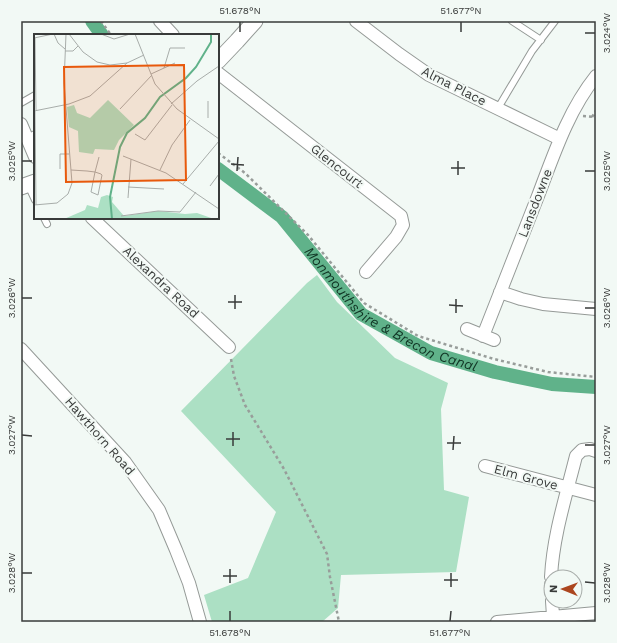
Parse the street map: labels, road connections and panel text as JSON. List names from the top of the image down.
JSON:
{
  "streets": {
    "street": [
      "Alma Place",
      "Glencourt",
      "Lansdowne",
      "Alexandra Road",
      "Hawthorn Road",
      "Elm Grove"
    ]
  },
  "crossings": [
    ["Alma Place", "Lansdowne"]
  ],
  "water": ["Monmouthshire & Brecon Canal"],
  "north": "left",
  "coordinates": [
    "51.678°N",
    "51.677°N",
    "3.024°W",
    "3.025°W",
    "3.026°W",
    "3.027°W",
    "3.028°W"
  ]
}
